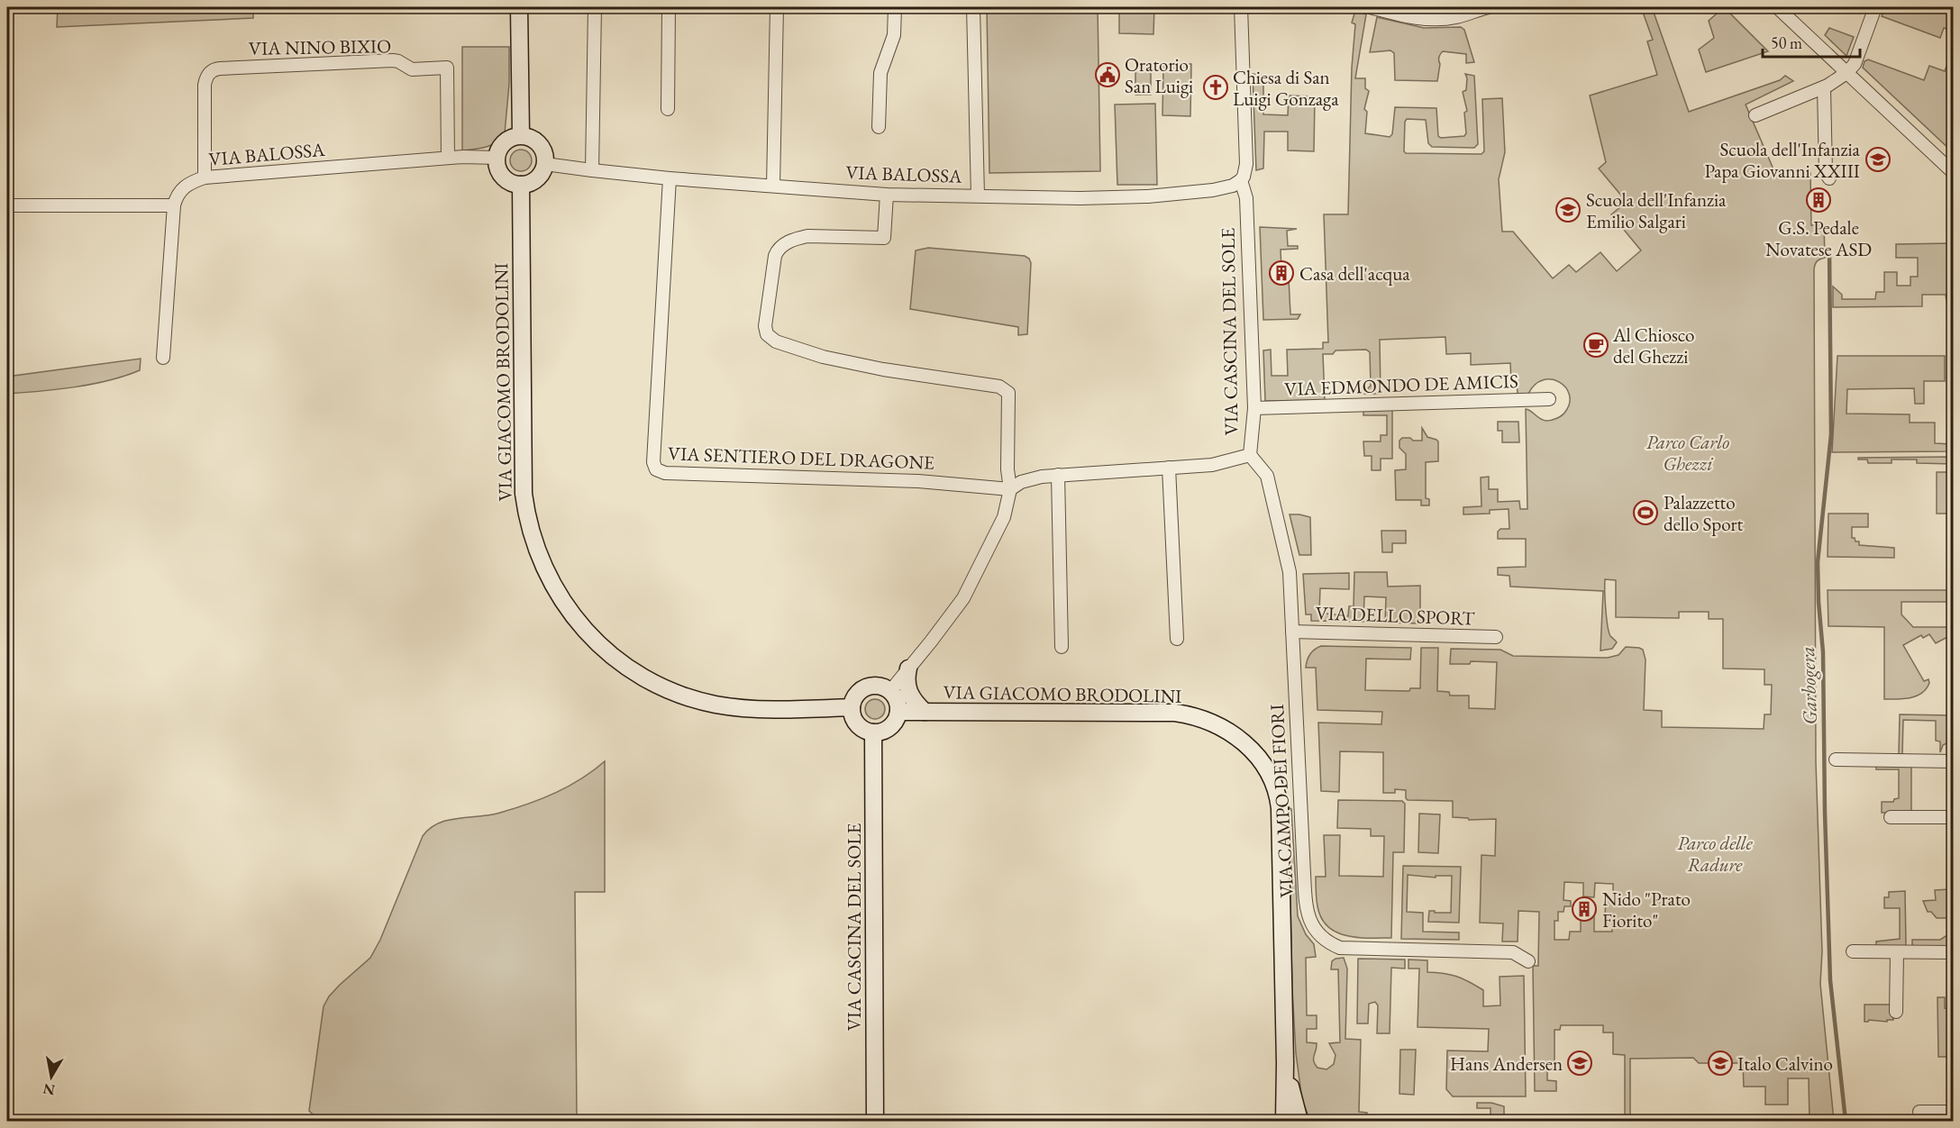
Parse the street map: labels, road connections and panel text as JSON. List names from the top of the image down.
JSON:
{
  "streets": {
    "street": [
      "VIA NINO BIXIO",
      "VIA BALOSSA",
      "VIA CASCINA DEL SOLE",
      "VIA GIACOMO BRODOLINI",
      "VIA EDMONDO DE AMICIS",
      "VIA SENTIERO DEL DRAGONE",
      "VIA DELLO SPORT",
      "VIA CAMPO DEI FIORI"
    ]
  },
  "crossings": [
    ["VIA NINO BIXIO", "VIA BALOSSA"],
    ["VIA BALOSSA", "VIA CASCINA DEL SOLE"],
    ["VIA BALOSSA", "VIA GIACOMO BRODOLINI"],
    ["VIA BALOSSA", "VIA SENTIERO DEL DRAGONE"],
    ["VIA CASCINA DEL SOLE", "VIA GIACOMO BRODOLINI"],
    ["VIA CASCINA DEL SOLE", "VIA EDMONDO DE AMICIS"],
    ["VIA CASCINA DEL SOLE", "VIA SENTIERO DEL DRAGONE"],
    ["VIA CASCINA DEL SOLE", "VIA CAMPO DEI FIORI"],
    ["VIA DELLO SPORT", "VIA CAMPO DEI FIORI"]
  ],
  "water": ["Garbogera"],
  "parks": ["Parco Carlo Ghezzi", "Parco delle Radure"],
  "places": {
    "public building": ["Oratorio San Luigi"],
    "church": ["Chiesa di San Luigi Gonzaga"],
    "school or university": [
      "Scuola dell'Infanzia Papa Giovanni XXIII",
      "Scuola dell'Infanzia Emilio Salgari",
      "Hans Andersen",
      "Italo Calvino"
    ],
    "building": ["G.S. Pedale Novatese ASD", "Casa dell'acqua", "Nido \"Prato Fiorito\""],
    "cafe": ["Al Chiosco del Ghezzi"],
    "sports": ["Palazzetto dello Sport"]
  },
  "scale_bar": "50 m",
  "north": "bottom"
}
